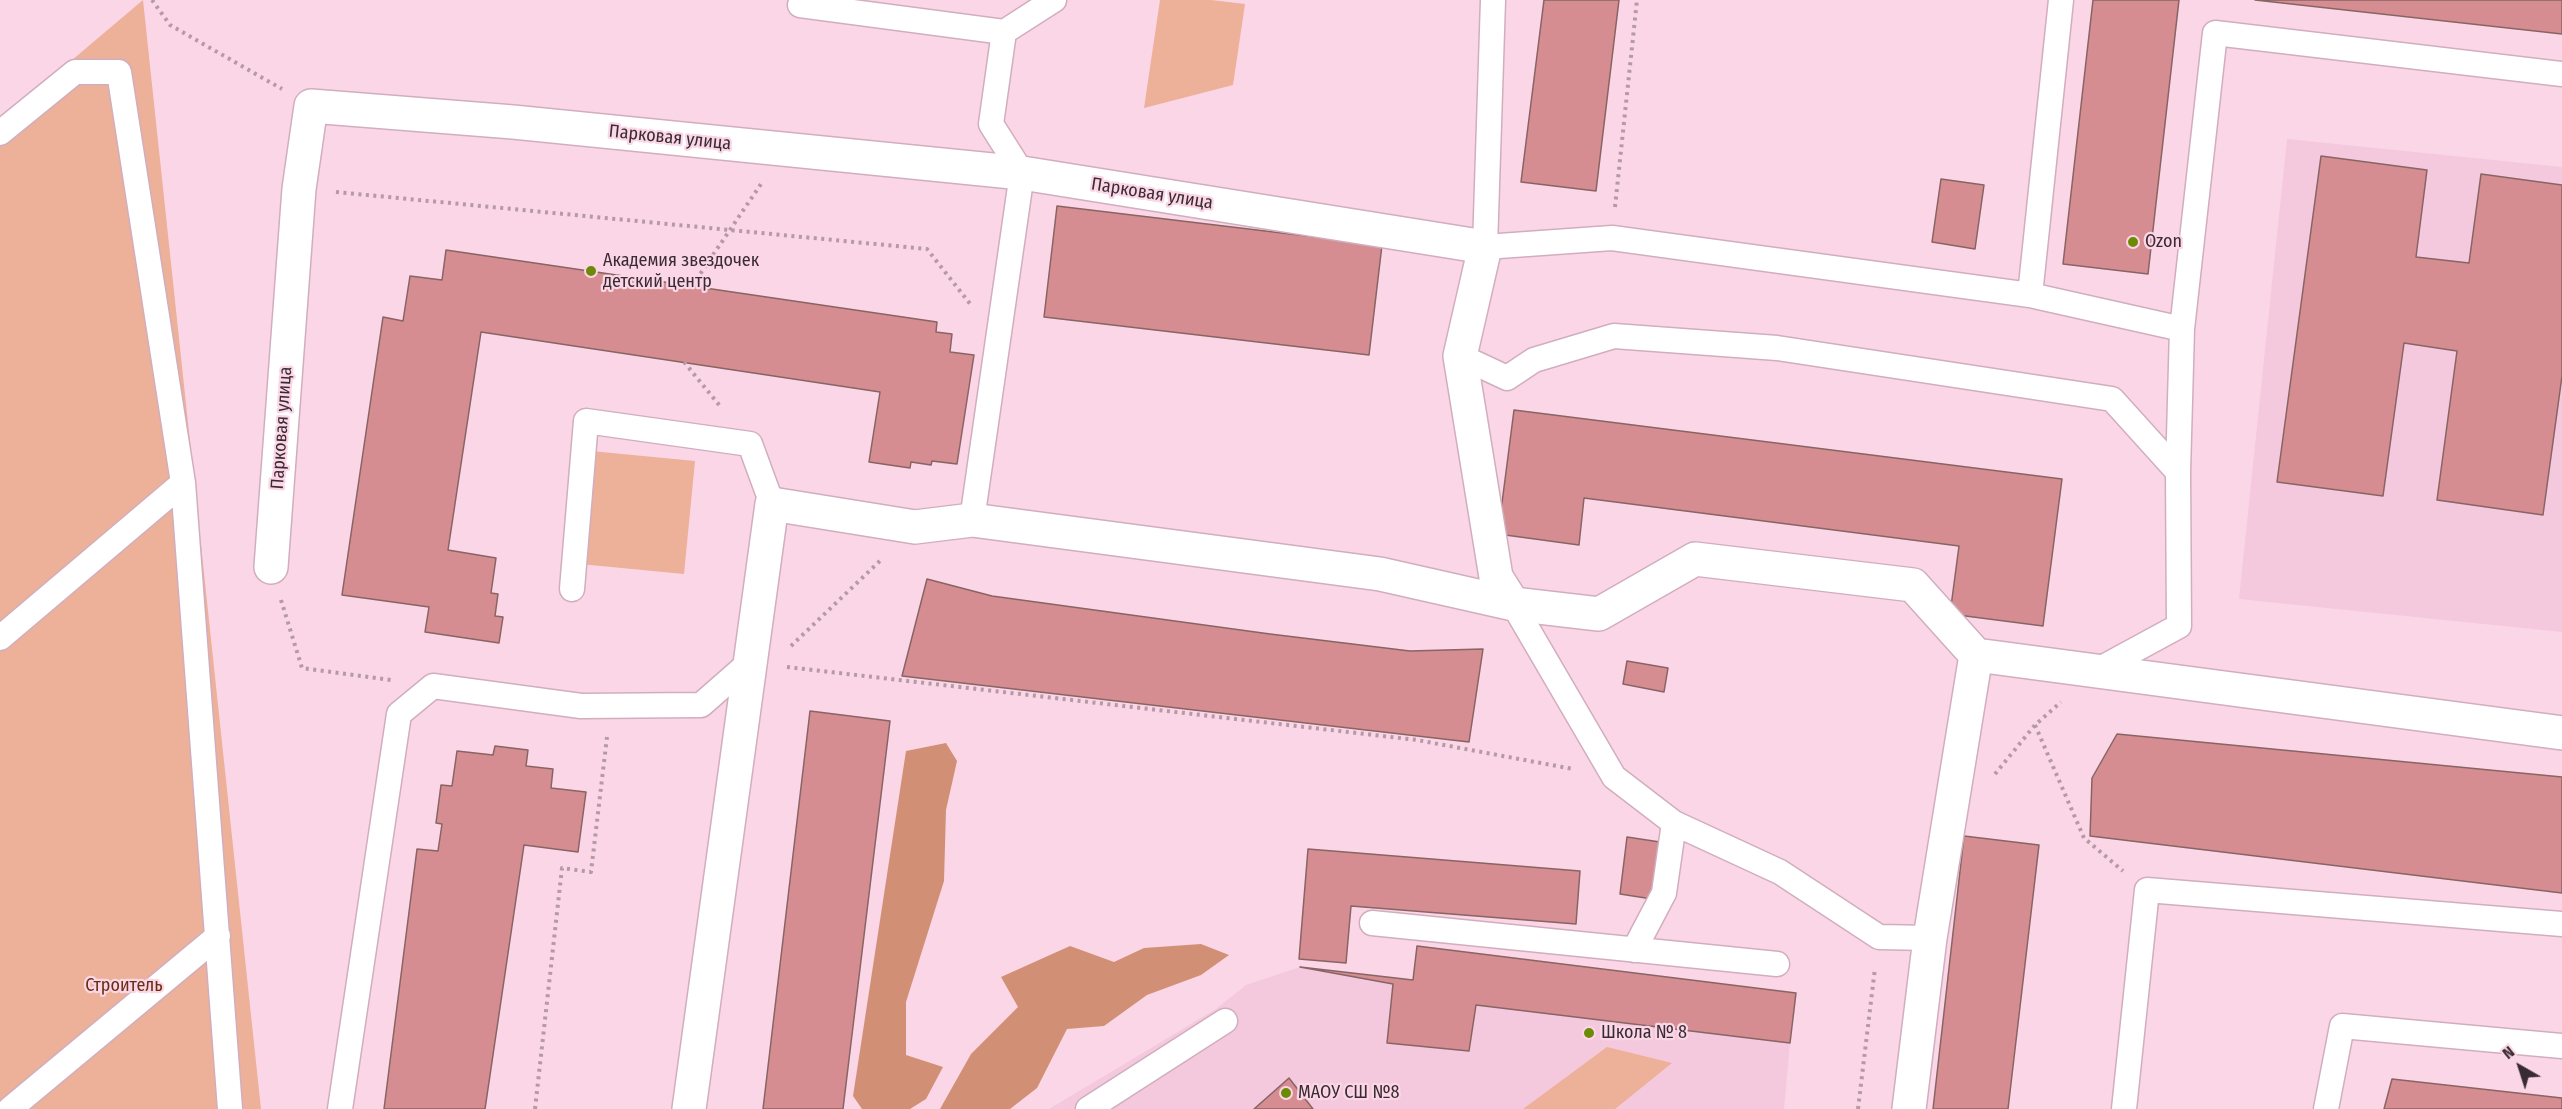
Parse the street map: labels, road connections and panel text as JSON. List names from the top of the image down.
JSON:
{
  "streets": {
    "street": ["Парковая улица"]
  },
  "parks": ["Строитель"],
  "places": [
    "Ozon",
    "Академия звездочек детский центр",
    "Школа № 8",
    "МАОУ СШ №8"
  ],
  "north": "top left"
}
